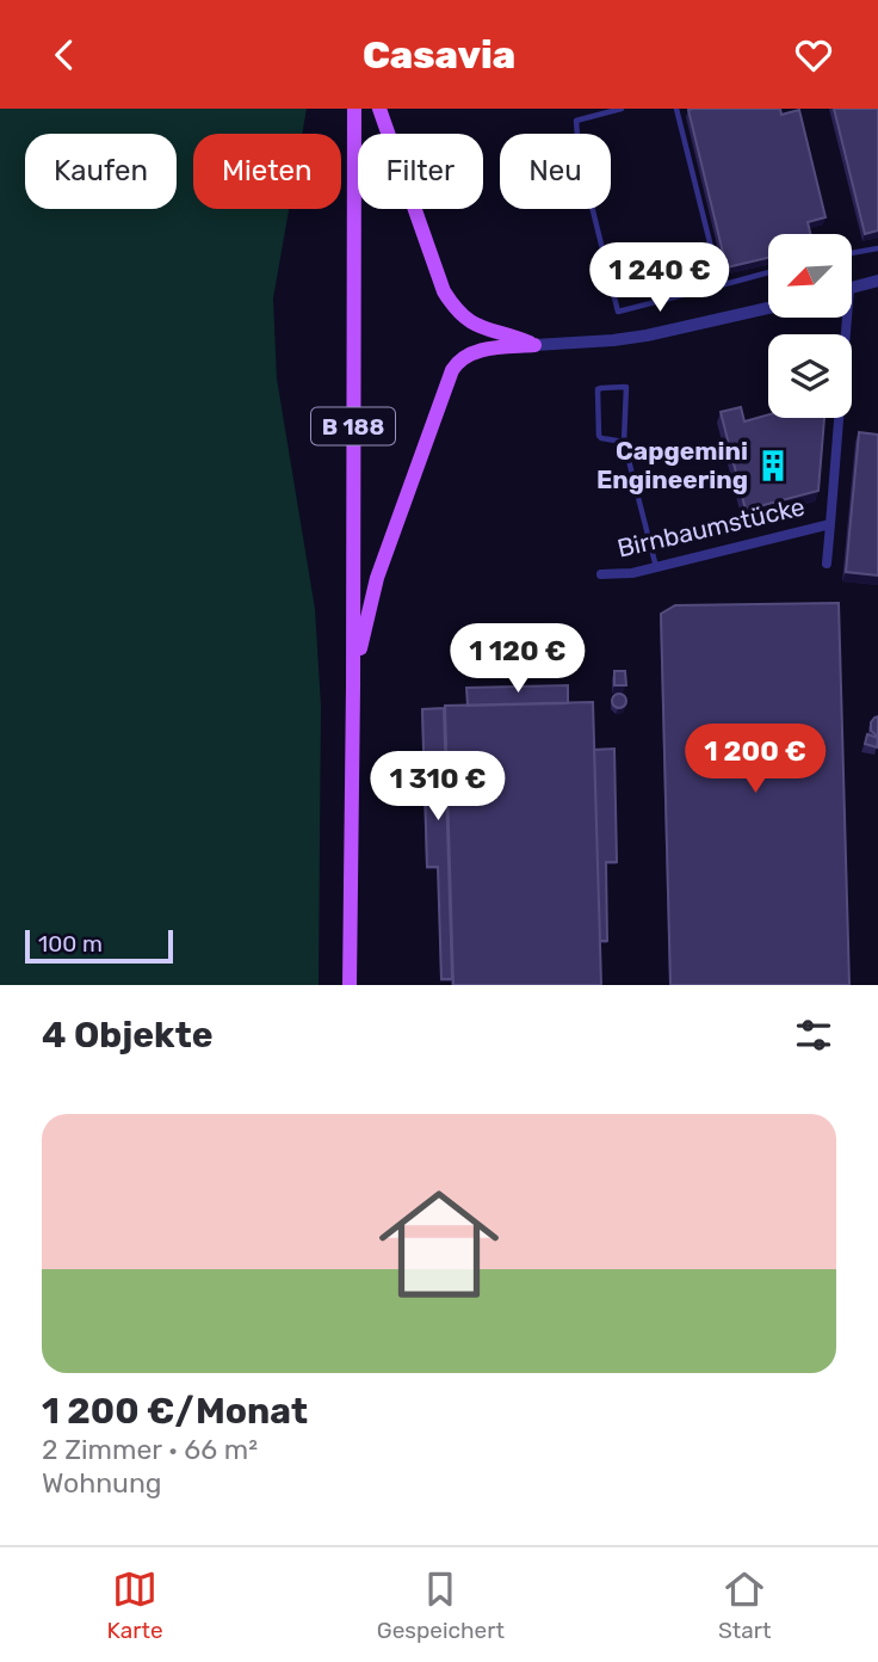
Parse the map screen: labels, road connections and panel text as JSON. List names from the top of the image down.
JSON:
{
  "streets": {
    "main road": ["B 188"],
    "street": ["Birnbaumstücke"]
  },
  "places": {
    "building": ["Capgemini Engineering"]
  },
  "scale_bar": "100 m",
  "north": "bottom left",
  "page": {
    "header": "Casavia",
    "chip": [
      "Kaufen",
      "Mieten",
      "Filter",
      "Neu"
    ],
    "price": [
      "1 240 €",
      "1 120 €",
      "1 200 €",
      "1 310 €"
    ],
    "scale": "100 m",
    "heading": "4 Objekte",
    "list": [
      {
        "name": "1 200 €/Monat",
        "note": "2 Zimmer · 66 m² · Wohnung"
      }
    ],
    "tabs": ["Karte", "Gespeichert", "Start"]
  }
}
